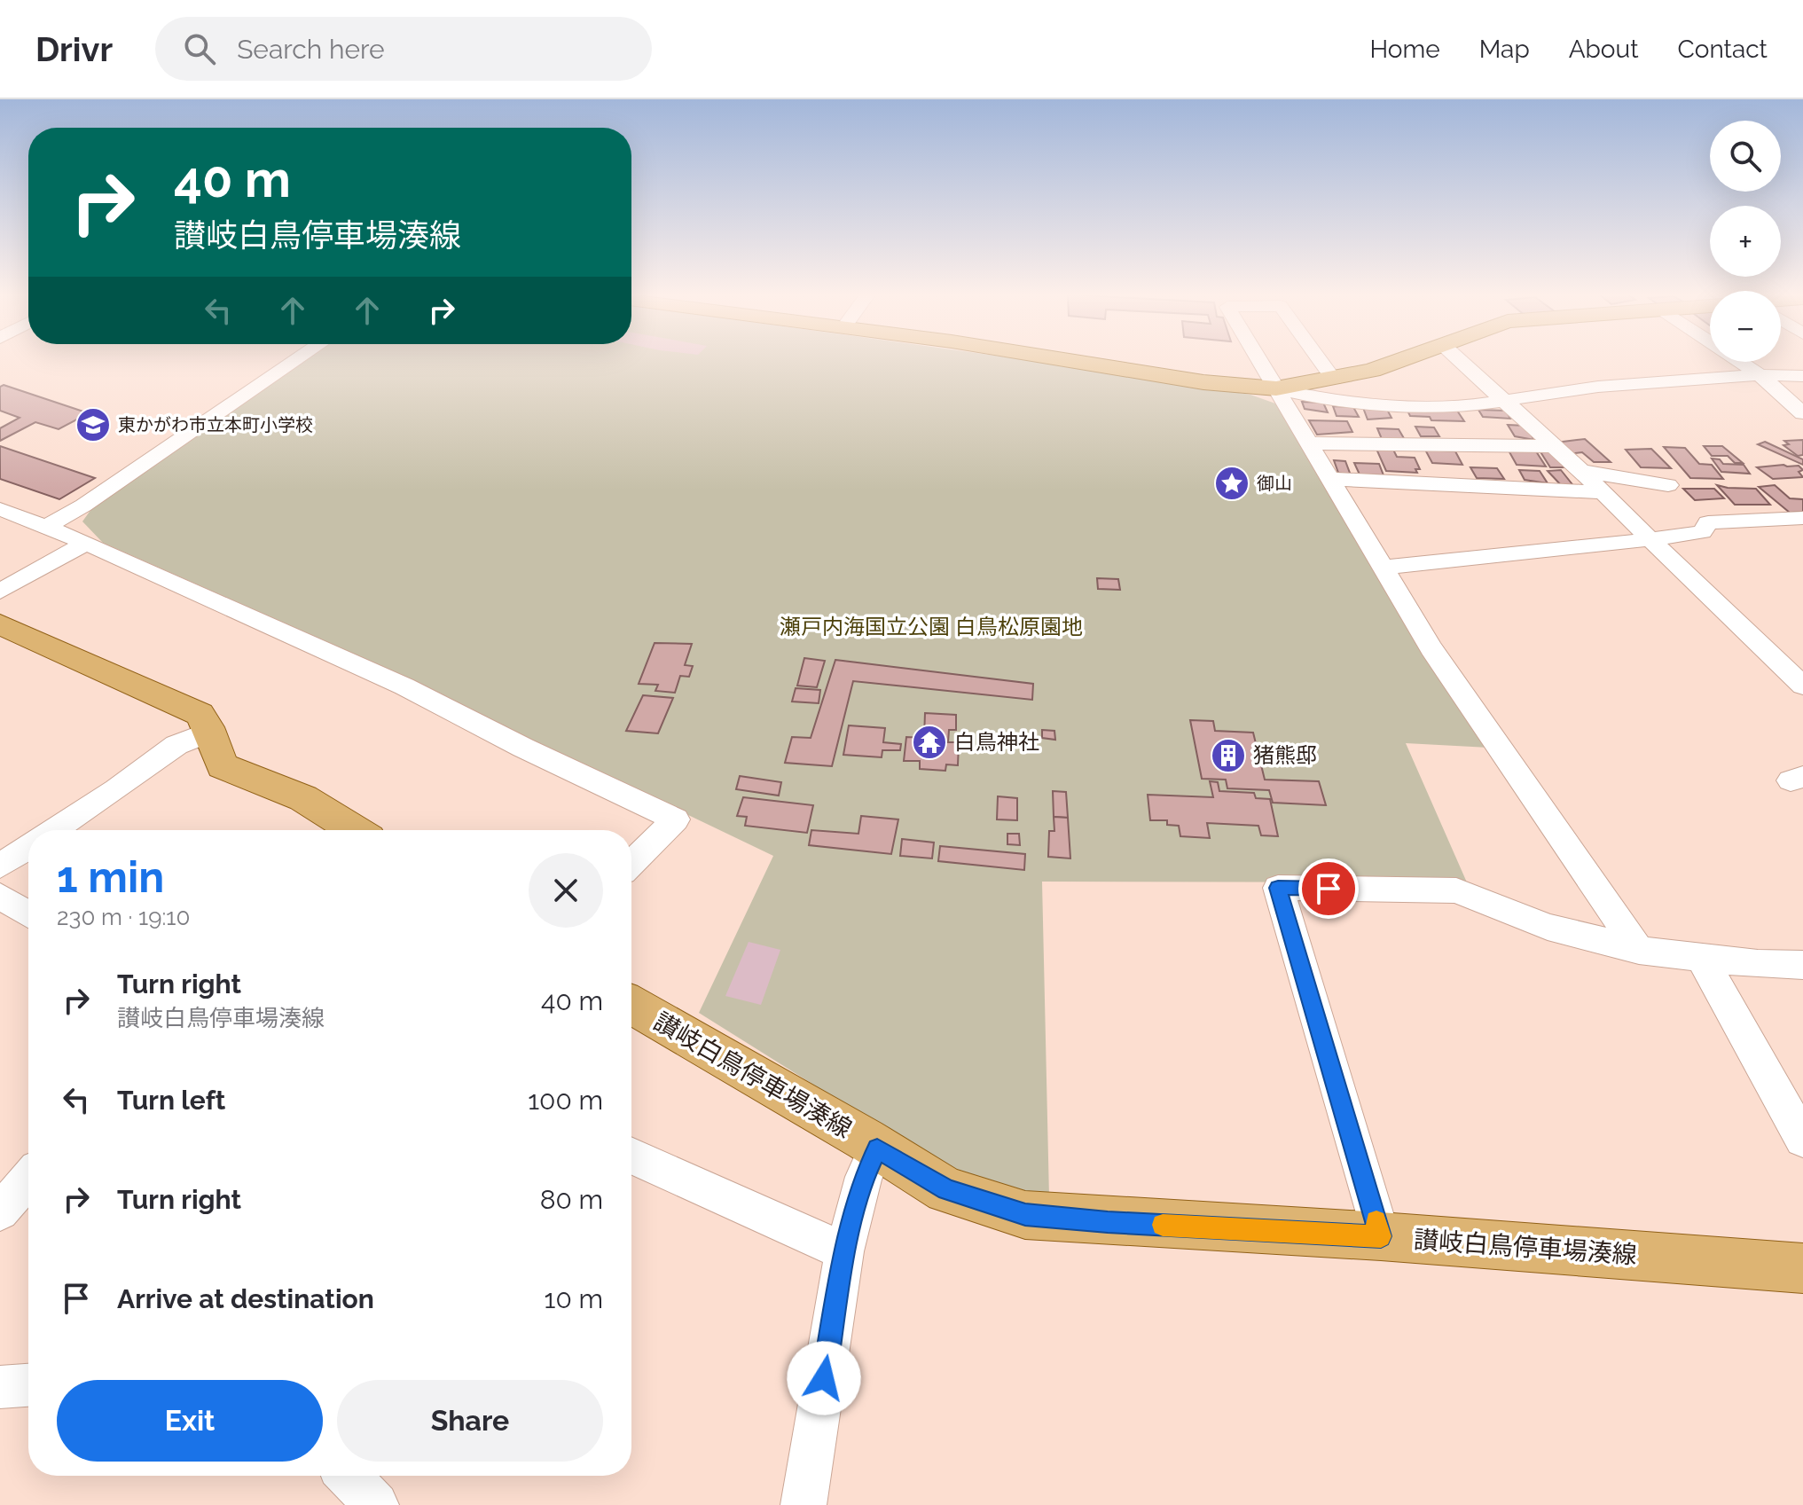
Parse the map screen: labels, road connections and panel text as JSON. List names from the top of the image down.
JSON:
{
  "streets": {
    "main road": ["讃岐白鳥停車場湊線"]
  },
  "parks": ["瀬戸内海国立公園 白鳥松原園地"],
  "places": {
    "school or university": ["東かがわ市立本町小学校"],
    "place": ["御山"],
    "temple": ["白鳥神社"],
    "building": ["猪熊邸"]
  },
  "page": {
    "header": "Drivr",
    "search": "Search here",
    "nav": [
      "Home",
      "Map",
      "About",
      "Contact"
    ],
    "map_buttons": ["+", "−"],
    "turn": ["40 m", "讃岐白鳥停車場湊線"],
    "heading": ["1 min", "230 m · 19:10"],
    "list": [
      {
        "name": "Turn right",
        "note": "讃岐白鳥停車場湊線",
        "value": "40 m"
      },
      {
        "name": "Turn left",
        "value": "100 m"
      },
      {
        "name": "Turn right",
        "value": "80 m"
      },
      {
        "name": "Arrive at destination",
        "value": "10 m"
      }
    ],
    "buttons": ["Exit", "Share"]
  }
}
